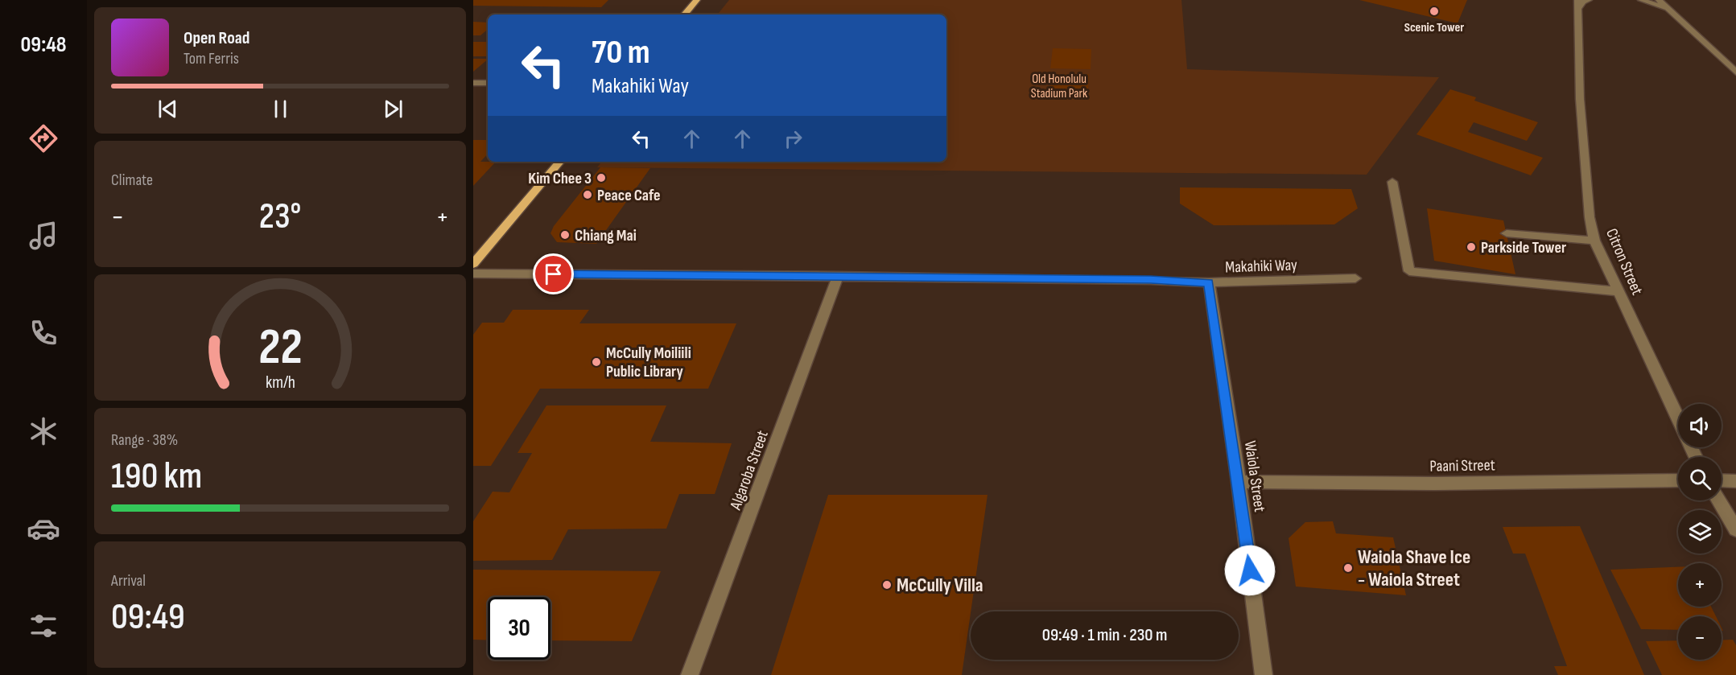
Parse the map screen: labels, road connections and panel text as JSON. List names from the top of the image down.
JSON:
{
  "streets": {
    "street": [
      "Citron Street",
      "Makahiki Way",
      "Paani Street",
      "Algaroba Street",
      "Waiola Street"
    ]
  },
  "crossings": [
    ["Makahiki Way", "Algaroba Street"],
    ["Makahiki Way", "Waiola Street"],
    ["Paani Street", "Waiola Street"]
  ],
  "parks": ["Old Honolulu Stadium Park"],
  "places": [
    "Scenic Tower",
    "Kim Chee 3",
    "Peace Cafe",
    "Chiang Mai",
    "Parkside Tower",
    "McCully Moiliili Public Library",
    "Waiola Shave Ice - Waiola Street",
    "McCully Villa"
  ],
  "page": {
    "tabs": "09:48",
    "turn": ["70 m", "Makahiki Way"],
    "song": ["Open Road", "Tom Ferris"],
    "tile": [
      "Climate",
      ["Range · 38%", "190 km"],
      ["Arrival", "09:49"]
    ],
    "heat": ["−", "23°", "+"],
    "map_buttons": ["+", "−"],
    "limit": "30",
    "trip": "09:49 · 1 min · 230 m",
    "gauge": ["22", "km/h"]
  }
}
